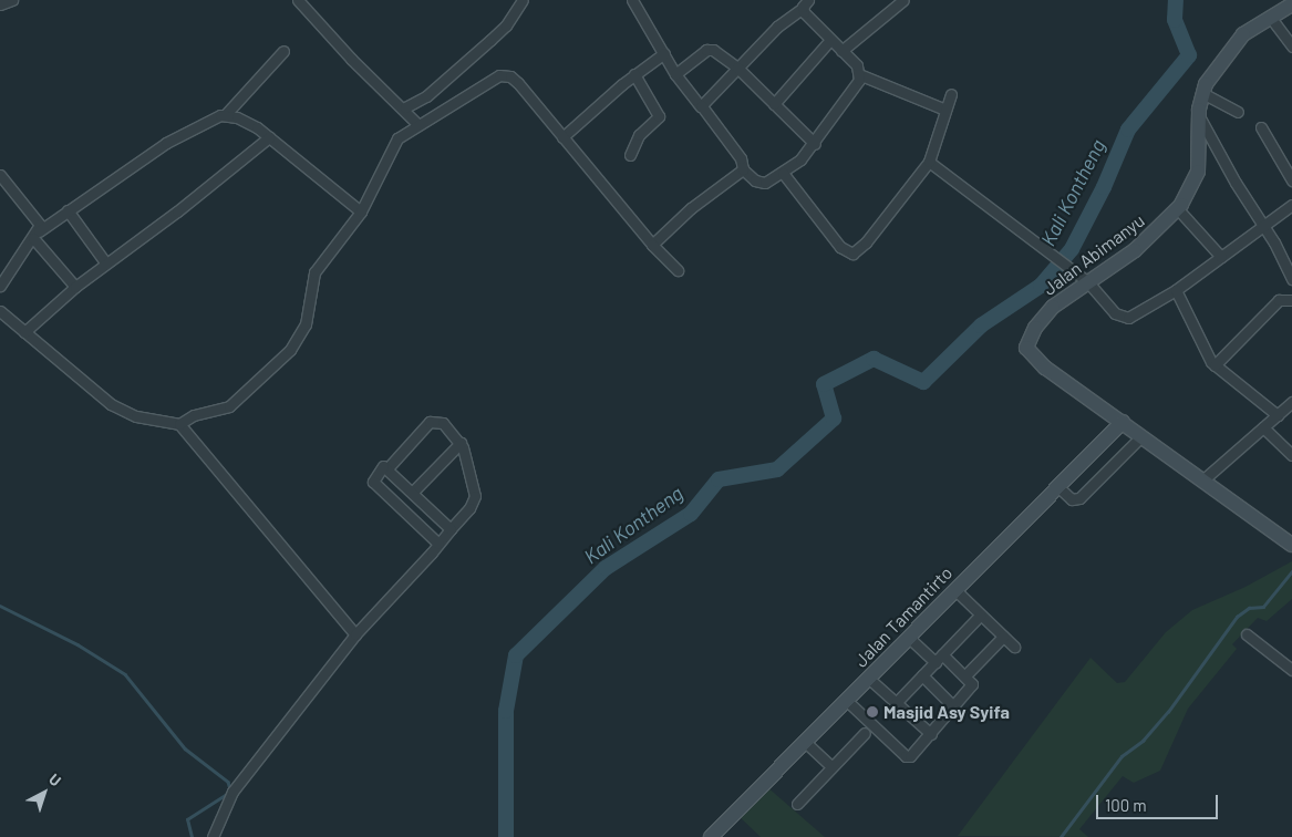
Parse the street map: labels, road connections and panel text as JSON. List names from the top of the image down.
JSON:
{
  "streets": {
    "street": ["Jalan Abimanyu", "Jalan Tamantirto"]
  },
  "crossings": [
    ["Jalan Abimanyu", "Jalan Tamantirto"]
  ],
  "water": ["Kali Kontheng"],
  "places": ["Masjid Asy Syifa"],
  "scale_bar": "100 m",
  "north": "top right"
}
